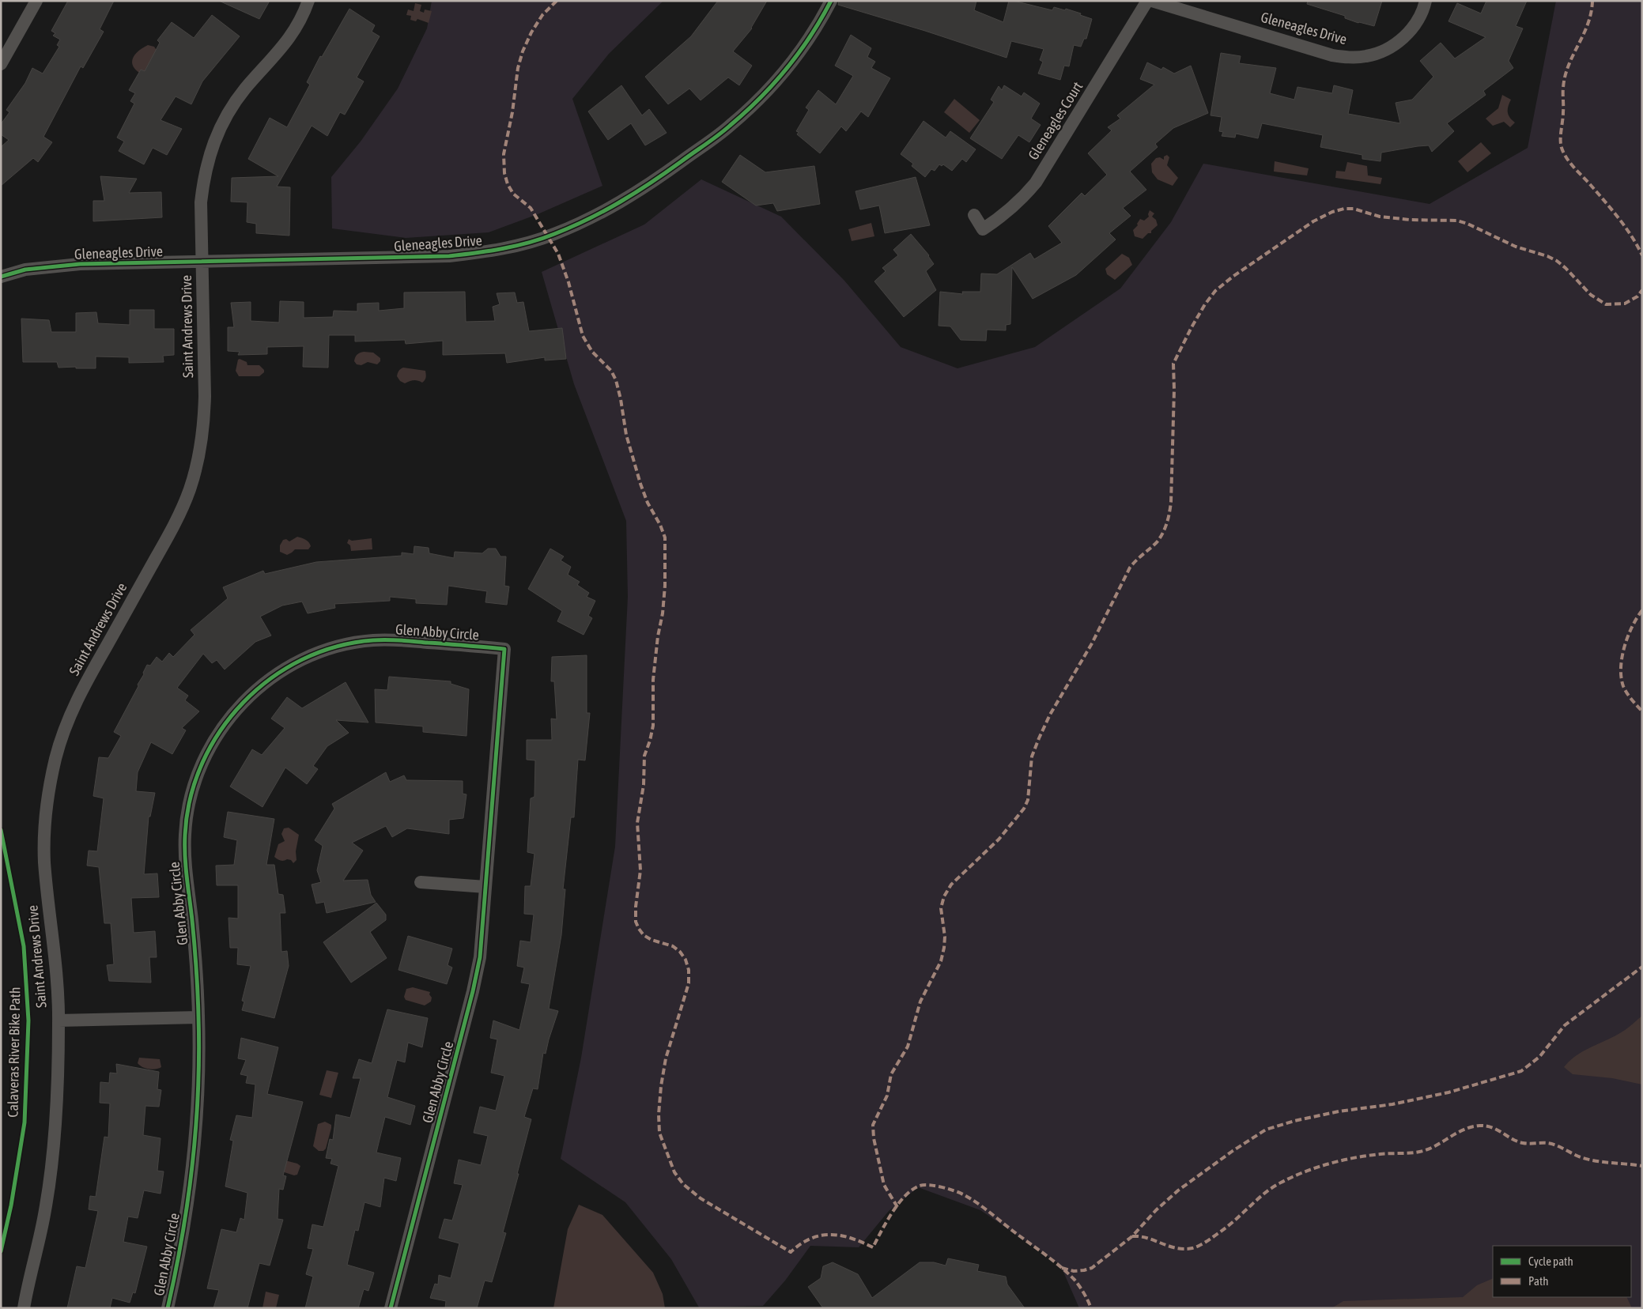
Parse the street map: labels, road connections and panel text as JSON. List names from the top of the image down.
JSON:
{
  "streets": {
    "street": [
      "Gleneagles Drive",
      "Gleneagles Court",
      "Saint Andrews Drive",
      "Glen Abby Circle"
    ],
    "cycle path": ["Calaveras River Bike Path"]
  },
  "crossings": [
    ["Gleneagles Drive", "Saint Andrews Drive"]
  ],
  "legend": ["Cycle path", "Path"]
}
